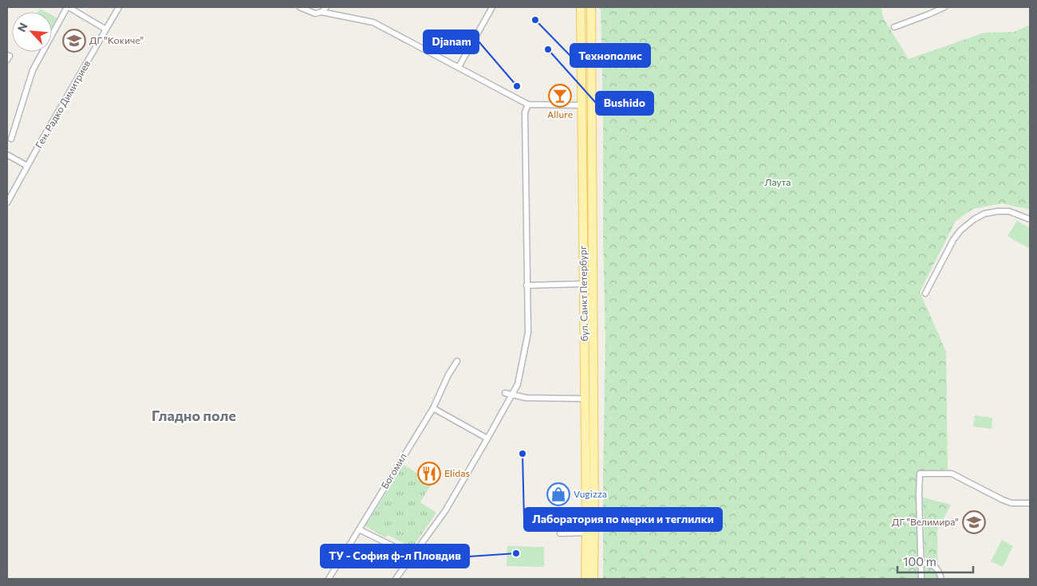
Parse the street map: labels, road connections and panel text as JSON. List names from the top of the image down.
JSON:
{
  "streets": {
    "main road": ["бул. Санкт Петербург"],
    "street": ["Ген. Радко Димитриев", "Богомил"]
  },
  "districts": ["Гладно поле"],
  "parks": ["Лаута"],
  "places": {
    "other": [
      "Технополис",
      "Bushido",
      "Djanam",
      "Лаборатория по мерки и теглилки",
      "ТУ - София ф-л Пловдив"
    ],
    "school or university": ["ДГ \"Кокиче\"", "ДГ \"Велимира\""],
    "bar": ["Allure"],
    "restaurant": ["Elidas"],
    "shop": ["Vugizza"]
  },
  "scale_bar": "100 m",
  "north": "top left"
}
